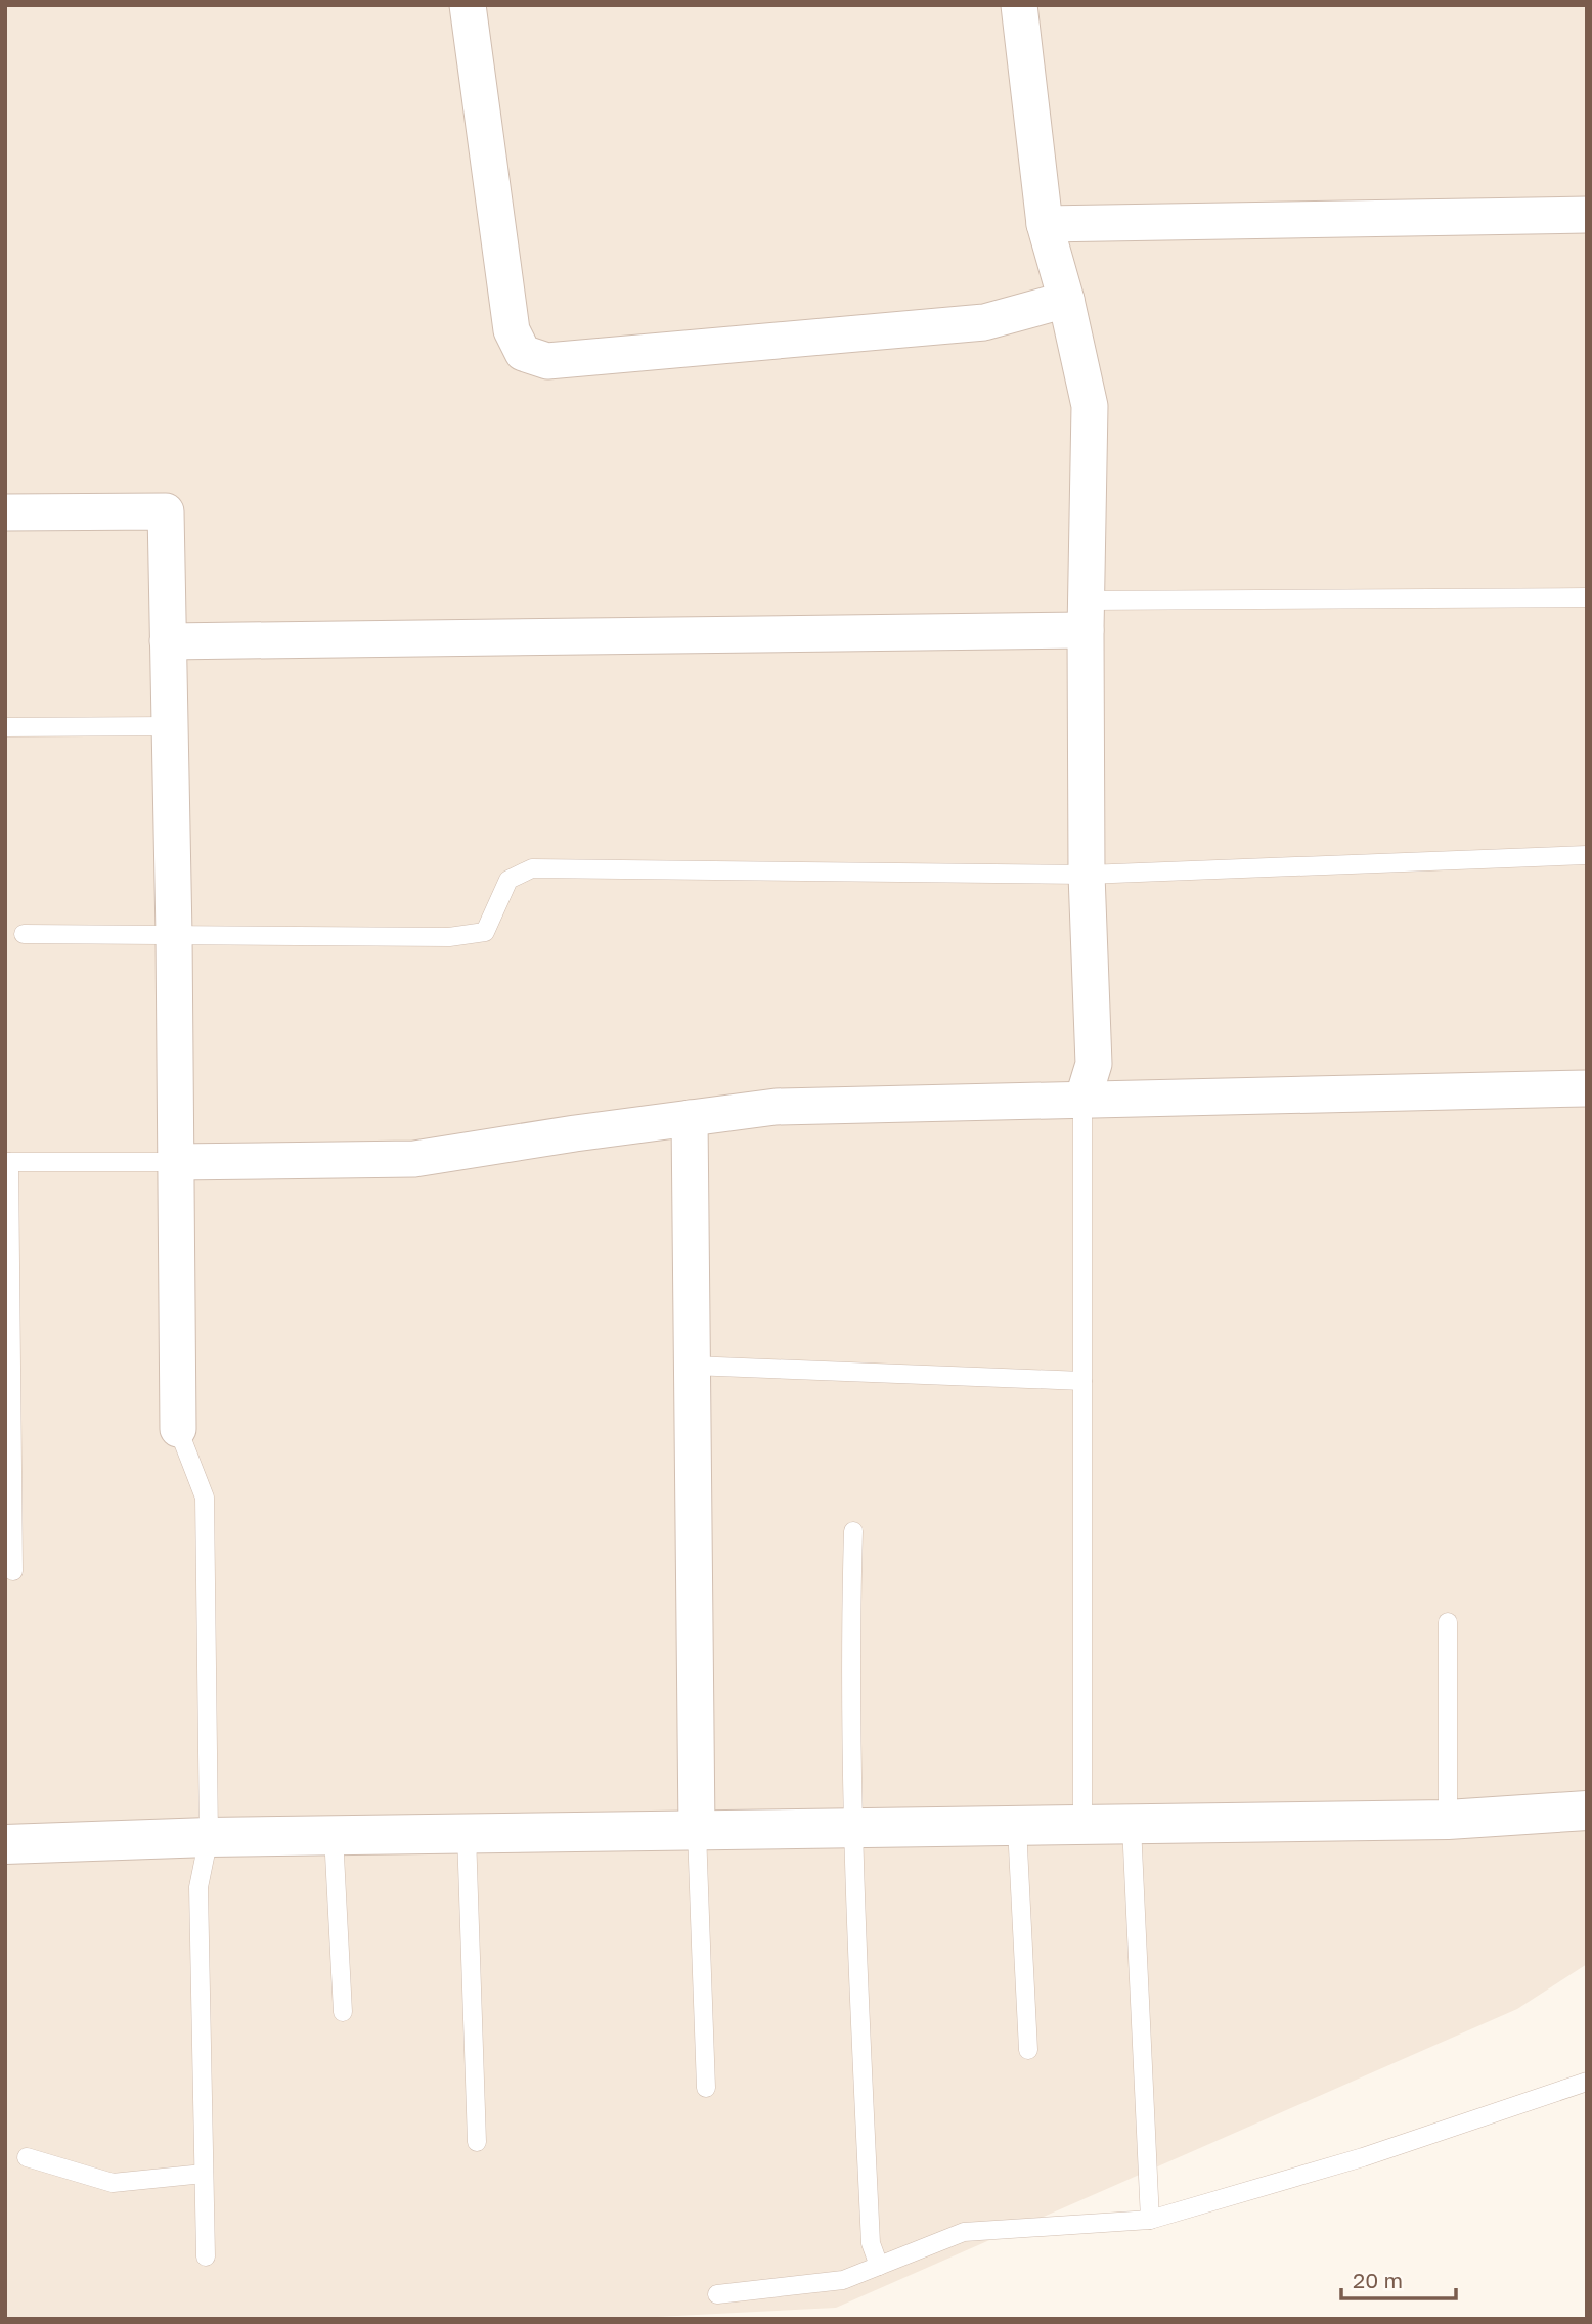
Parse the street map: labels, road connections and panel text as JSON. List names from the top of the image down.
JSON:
{
  "scale_bar": "20 m"
}
